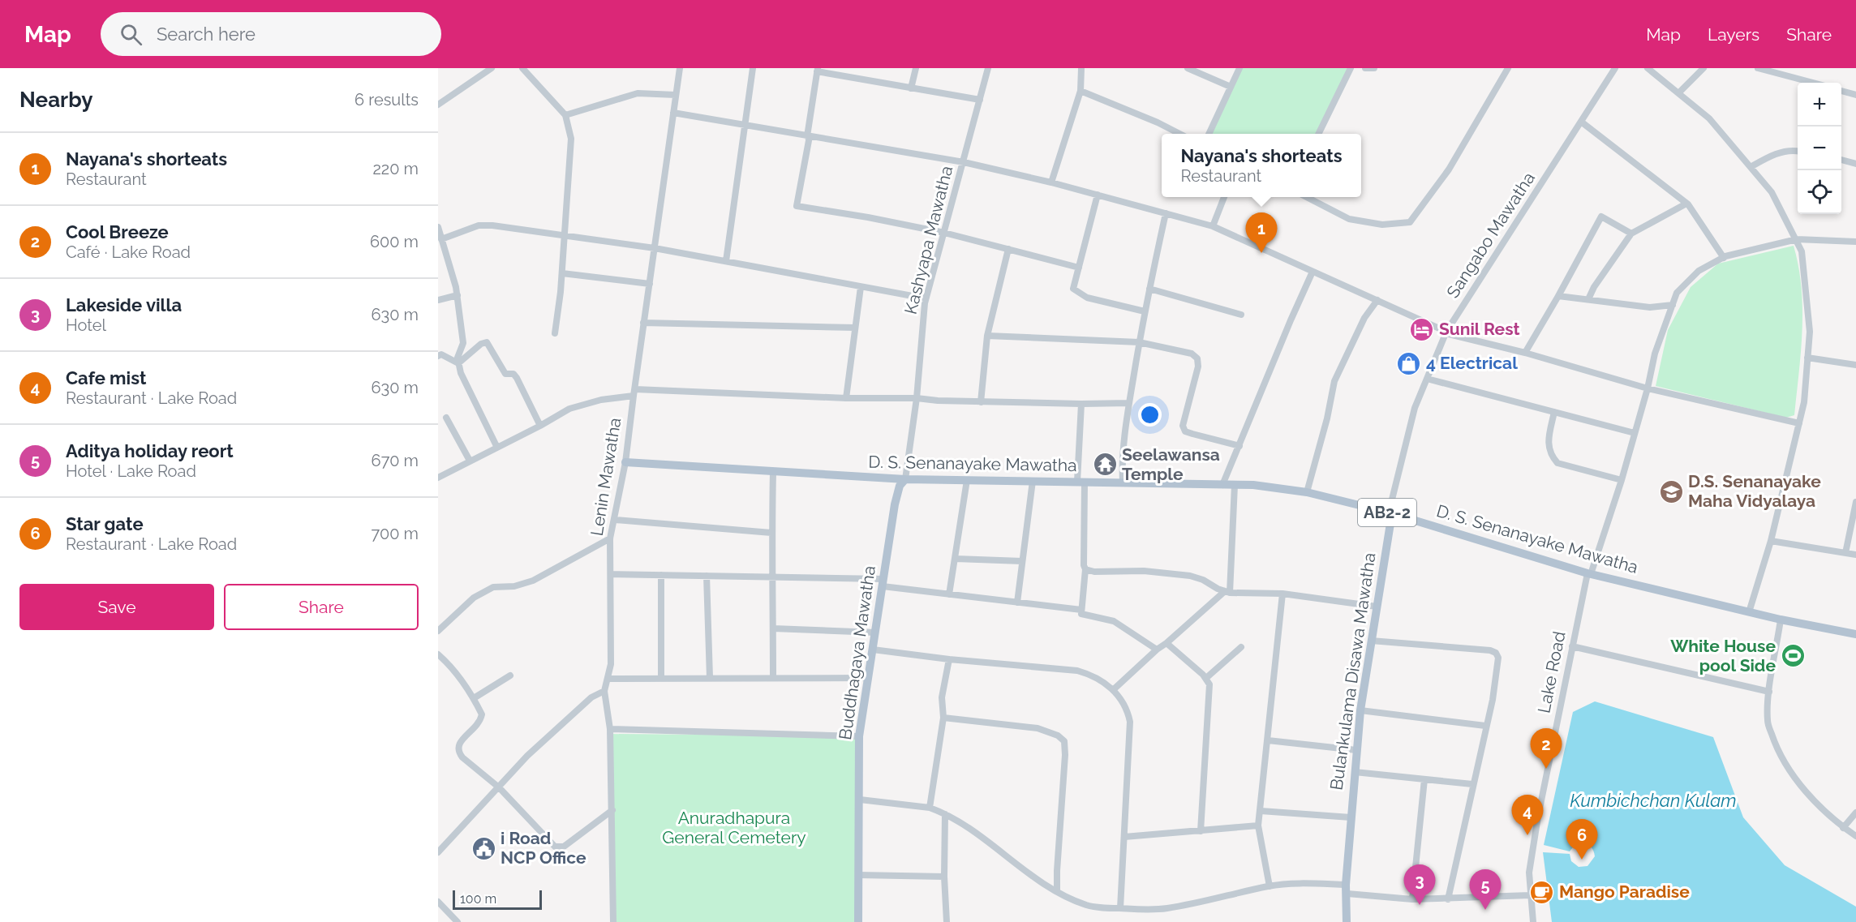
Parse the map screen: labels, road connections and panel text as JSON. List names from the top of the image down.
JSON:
{
  "streets": {
    "main road": [
      "D. S. Senanayake Mawatha",
      "AB2-2",
      "Buddhagaya Mawatha",
      "Bulankulama Disawa Mawatha"
    ],
    "street": [
      "Sangabo Mawatha",
      "Kashyapa Mawatha",
      "Lenin Mawatha",
      "Lake Road"
    ]
  },
  "crossings": [
    ["Sangabo Mawatha", "D. S. Senanayake Mawatha"],
    ["Sangabo Mawatha", "Bulankulama Disawa Mawatha"],
    ["Kashyapa Mawatha", "D. S. Senanayake Mawatha"],
    ["Kashyapa Mawatha", "Buddhagaya Mawatha"],
    ["D. S. Senanayake Mawatha", "Lenin Mawatha"],
    ["D. S. Senanayake Mawatha", "Buddhagaya Mawatha"],
    ["D. S. Senanayake Mawatha", "Bulankulama Disawa Mawatha"],
    ["D. S. Senanayake Mawatha", "Lake Road"]
  ],
  "water": ["Kumbichchan Kulam"],
  "parks": ["Anuradhapura General Cemetery"],
  "places": {
    "hotel": ["Sunil Rest"],
    "shop": ["4 Electrical"],
    "temple": ["Seelawansa Temple"],
    "school or university": ["D.S. Senanayake Maha Vidyalaya"],
    "sports": ["White House pool Side"],
    "public building": ["i Road NCP Office"],
    "cafe": ["Mango Paradise"]
  },
  "scale_bar": "100 m",
  "page": {
    "header": "Map",
    "search": "Search here",
    "nav": ["Map", "Layers", "Share"],
    "heading": ["Nearby", "6 results"],
    "map_buttons": ["+", "−"],
    "list": [
      {
        "mark": "1",
        "name": "Nayana's shorteats",
        "note": "Restaurant",
        "value": "220 m"
      },
      {
        "mark": "2",
        "name": "Cool Breeze",
        "note": "Café · Lake Road",
        "value": "600 m"
      },
      {
        "mark": "3",
        "name": "Lakeside villa",
        "note": "Hotel",
        "value": "630 m"
      },
      {
        "mark": "4",
        "name": "Cafe mist",
        "note": "Restaurant · Lake Road",
        "value": "630 m"
      },
      {
        "mark": "5",
        "name": "Aditya holiday reort",
        "note": "Hotel · Lake Road",
        "value": "670 m"
      },
      {
        "mark": "6",
        "name": "Star gate",
        "note": "Restaurant · Lake Road",
        "value": "700 m"
      }
    ],
    "popup": ["Nayana's shorteats", "Restaurant"],
    "pins": [
      "1",
      "2",
      "4",
      "6",
      "3",
      "5"
    ],
    "buttons": ["Save", "Share"],
    "scale": "100 m"
  }
}
